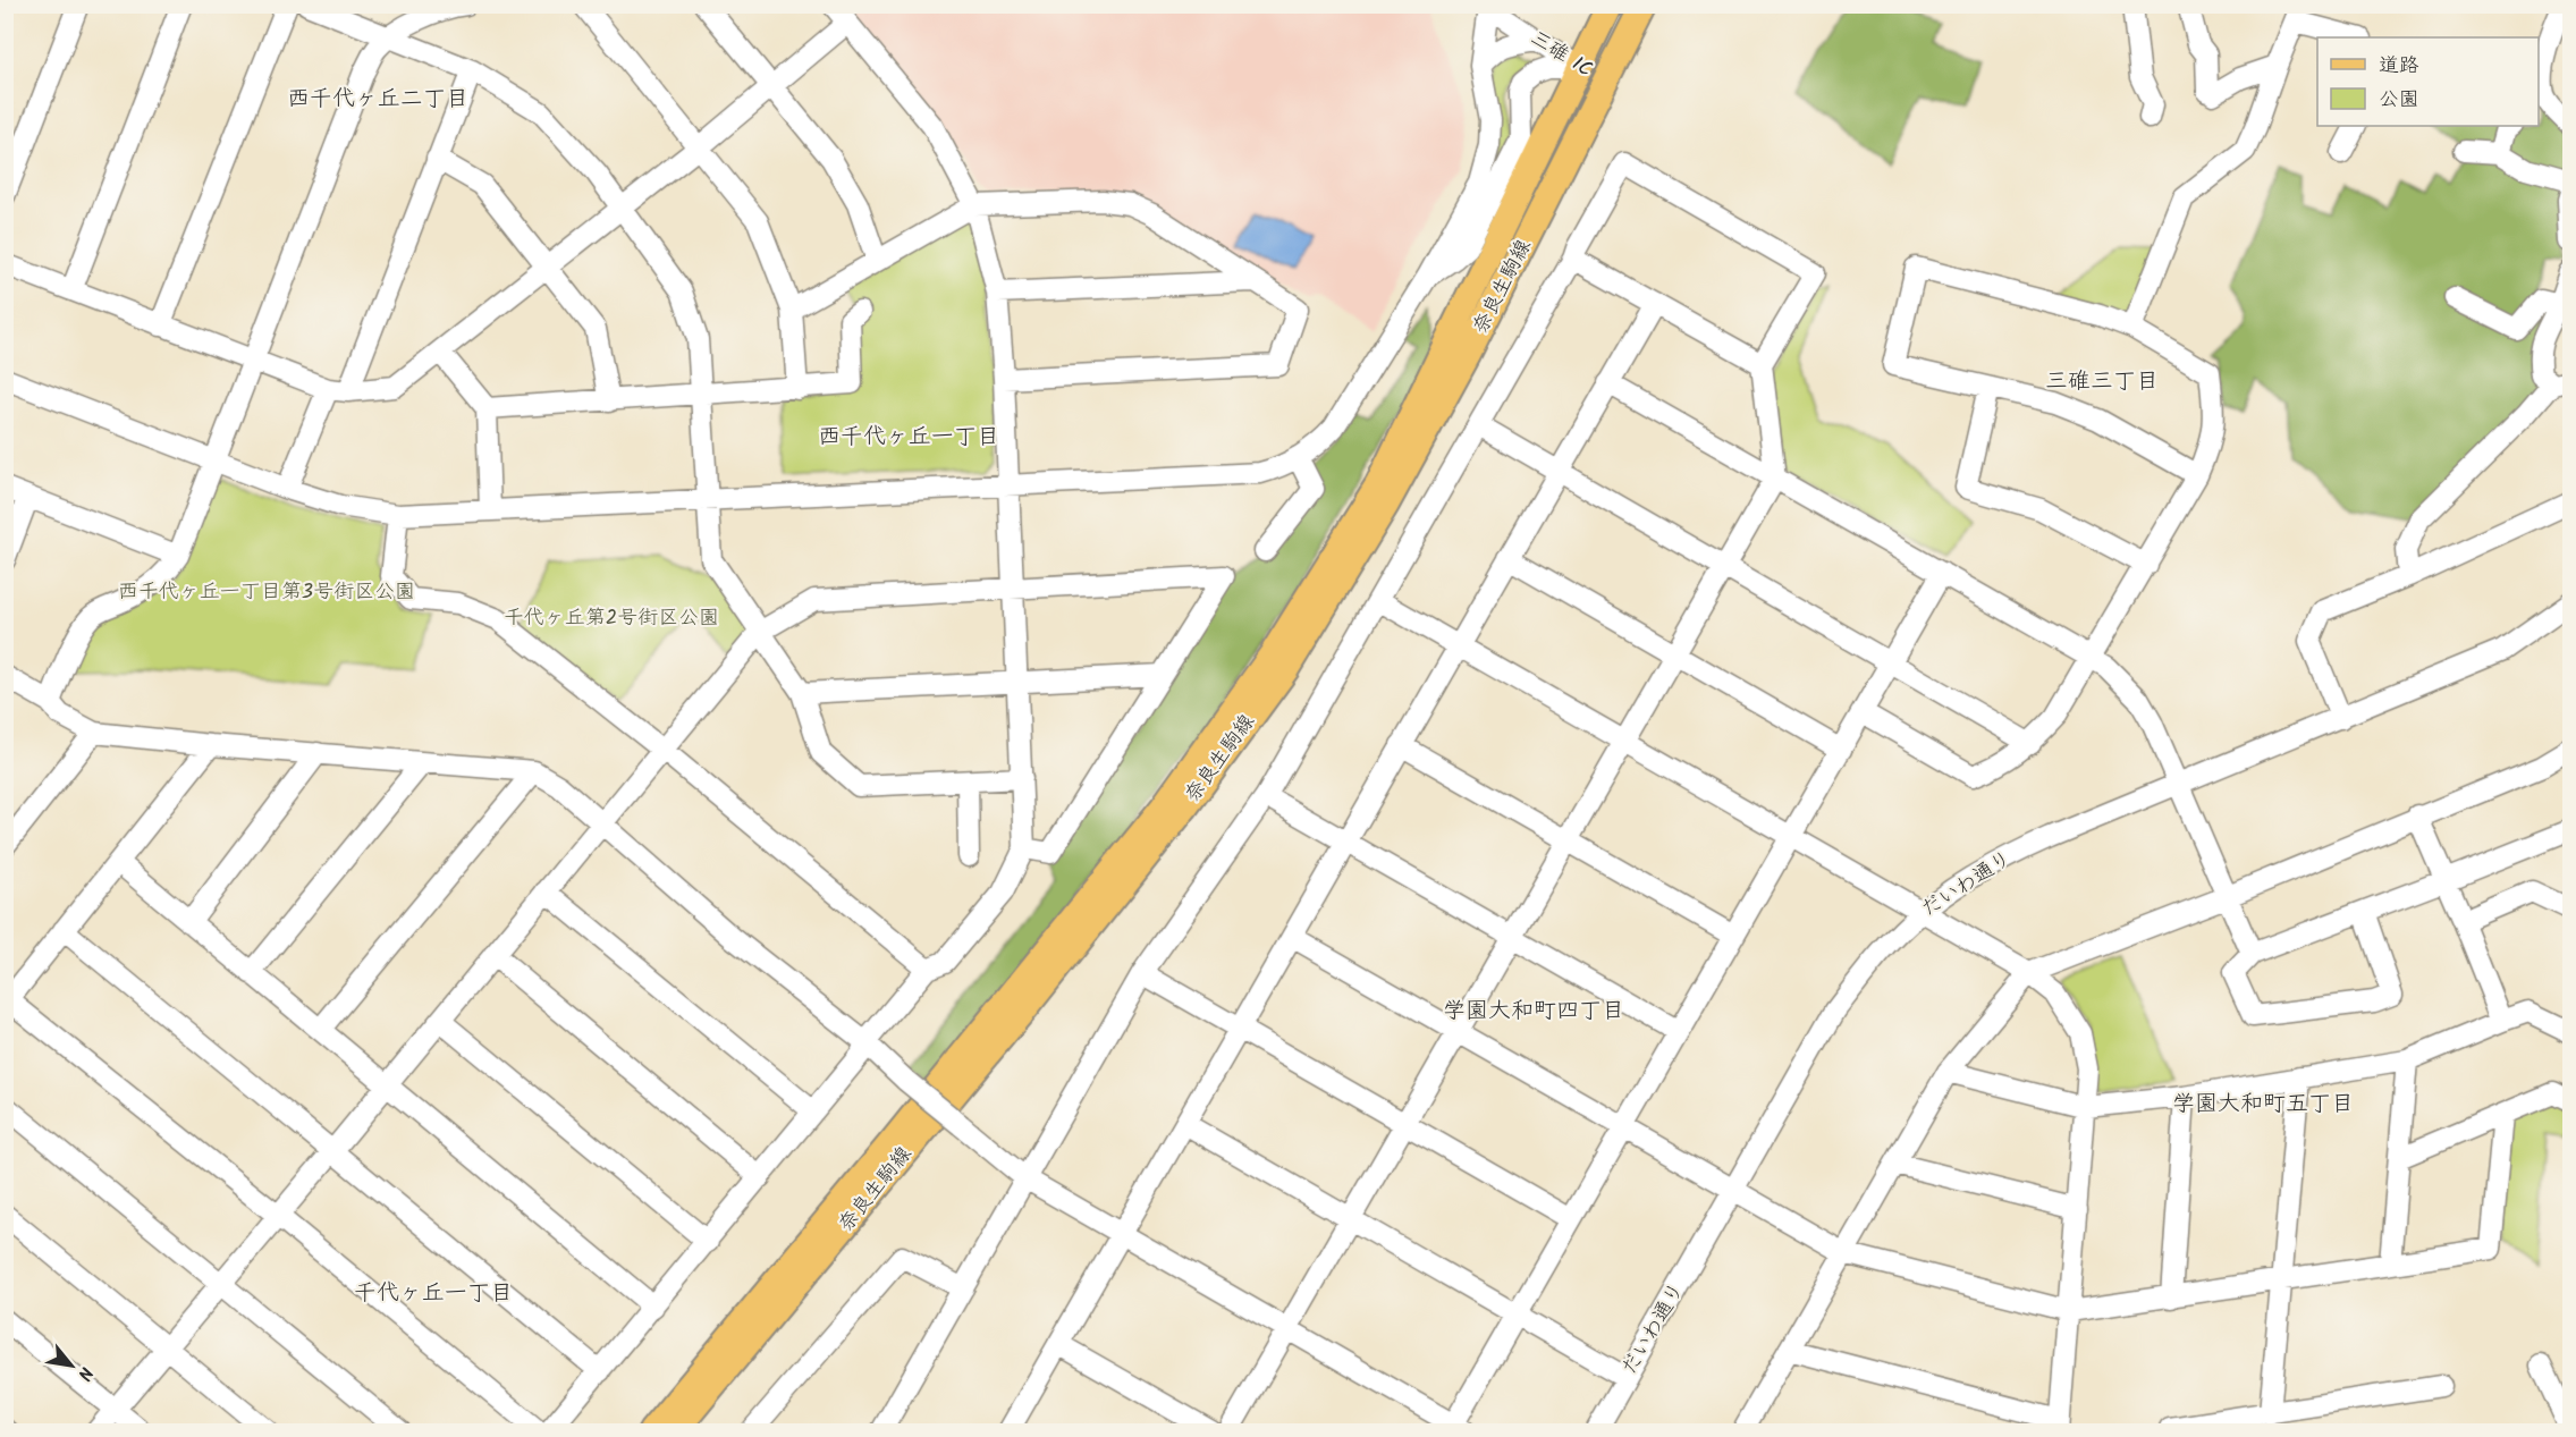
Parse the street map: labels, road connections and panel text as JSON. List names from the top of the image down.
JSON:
{
  "streets": {
    "main road": ["奈良生駒線"],
    "street": ["三碓 IC", "だいわ通り"]
  },
  "crossings": [
    ["三碓 IC", "奈良生駒線"]
  ],
  "districts": [
    "西千代ヶ丘二丁目",
    "三碓三丁目",
    "西千代ヶ丘一丁目",
    "学園大和町四丁目",
    "学園大和町五丁目",
    "千代ヶ丘一丁目"
  ],
  "parks": ["西千代ヶ丘一丁目第3号街区公園", "千代ヶ丘第2号街区公園"],
  "legend": ["道路", "公園"],
  "north": "bottom right"
}
